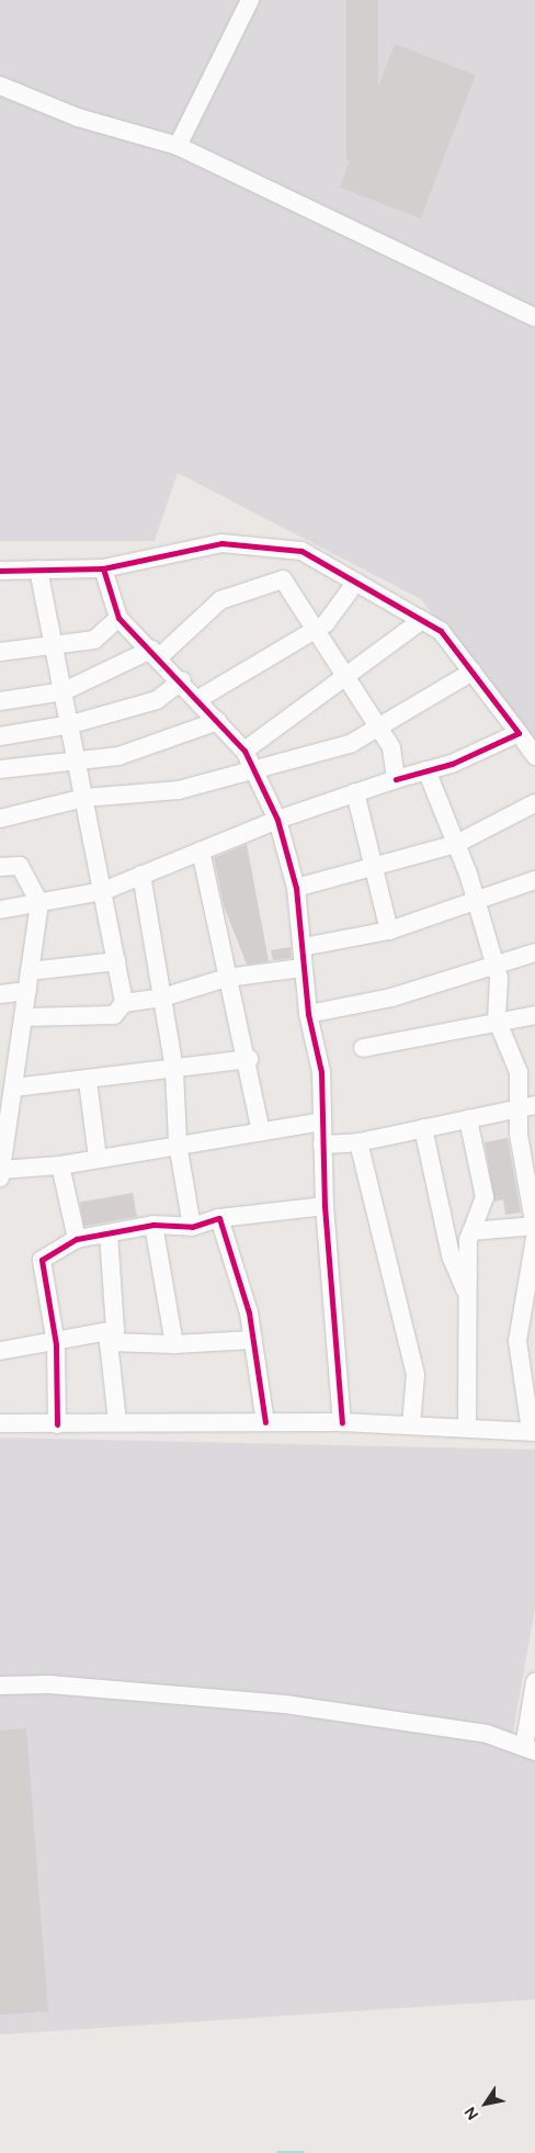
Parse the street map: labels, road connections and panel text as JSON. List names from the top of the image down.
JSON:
{
  "north": "bottom left"
}
